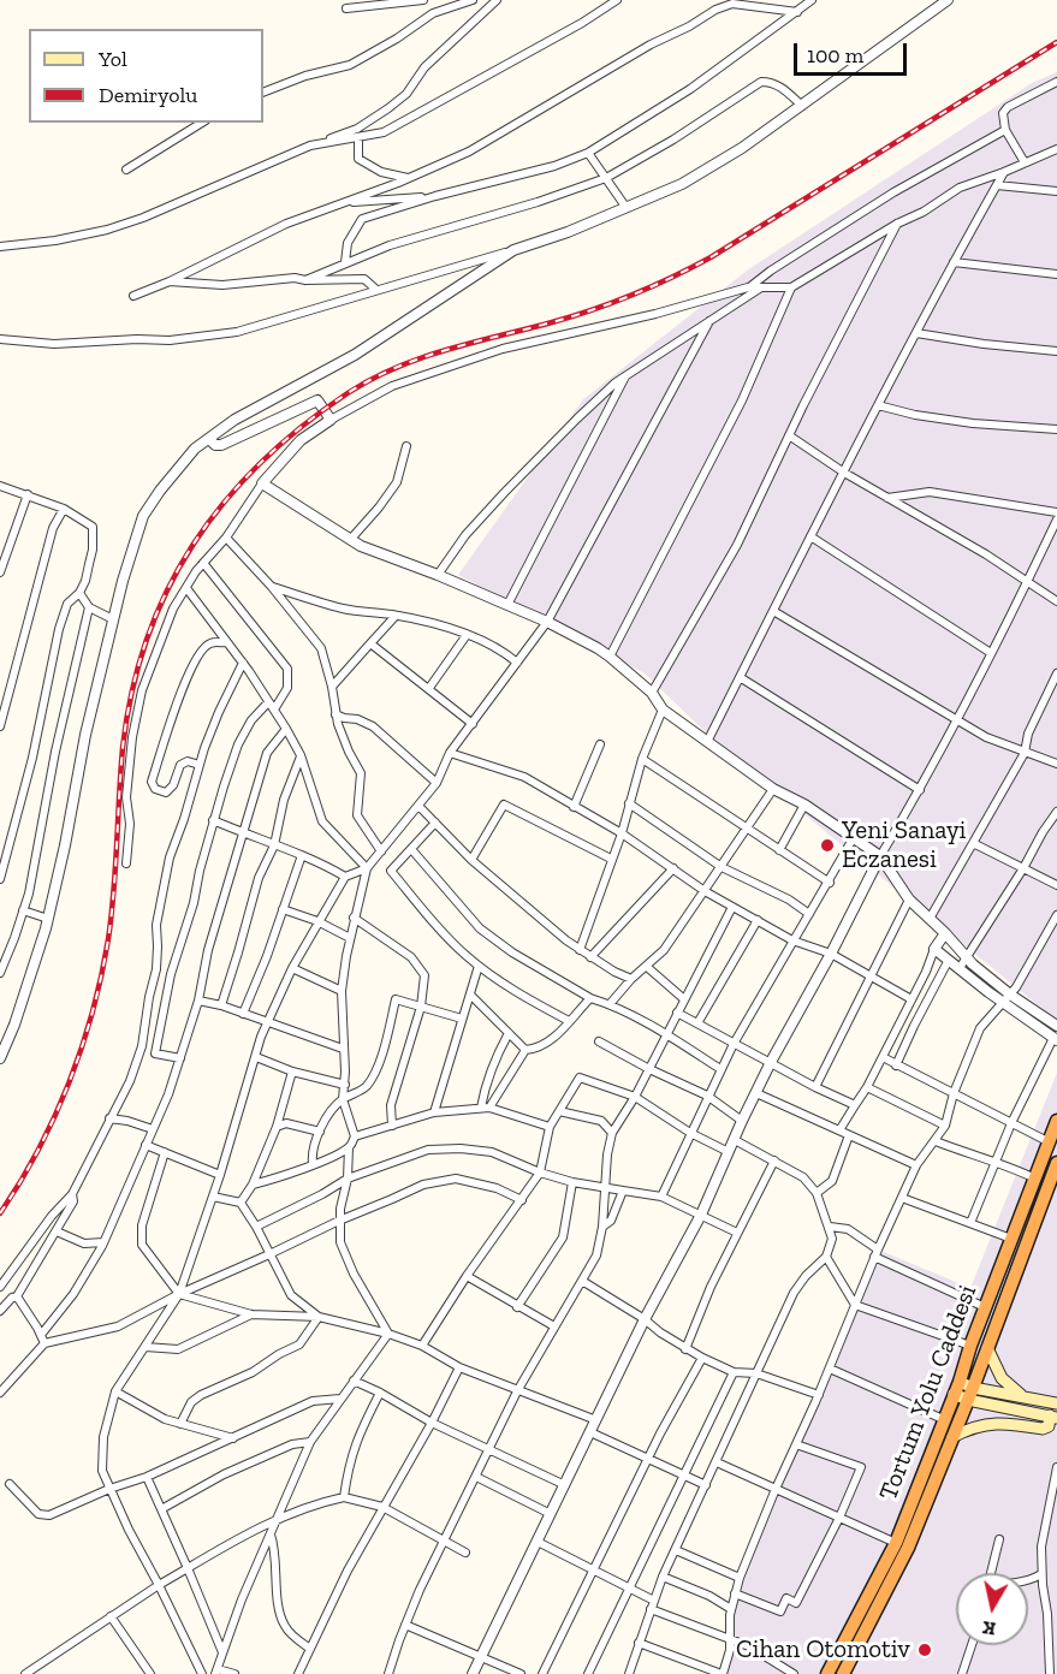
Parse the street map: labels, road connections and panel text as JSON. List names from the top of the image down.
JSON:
{
  "streets": {
    "highway": ["Tortum Yolu Caddesi"]
  },
  "places": ["Yeni Sanayi Eczanesi", "Cihan Otomotiv"],
  "legend": ["Yol", "Demiryolu"],
  "scale_bar": "100 m",
  "north": "bottom"
}
